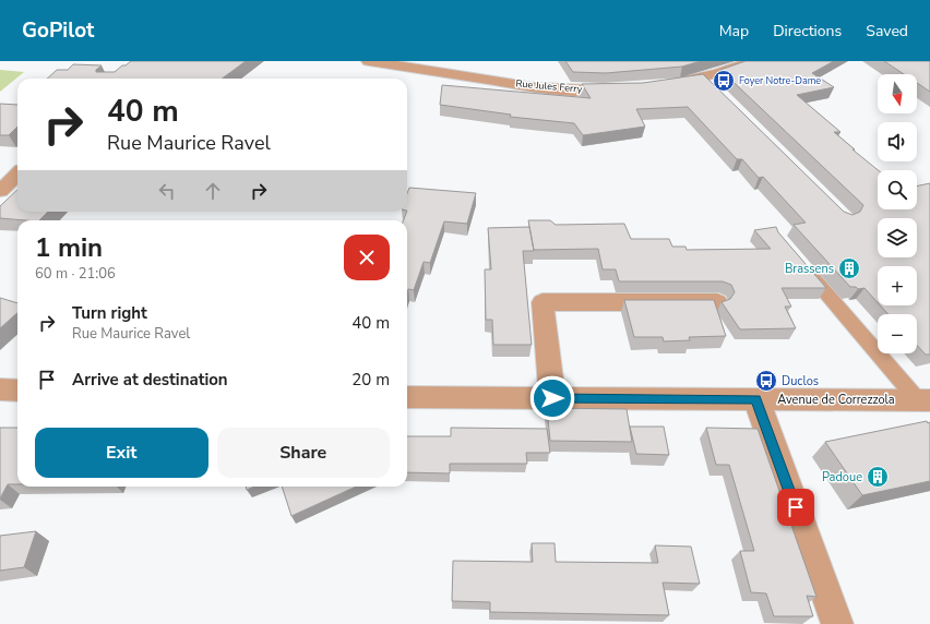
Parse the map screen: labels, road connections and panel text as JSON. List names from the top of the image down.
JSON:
{
  "streets": {
    "street": ["Rue Jules Ferry", "Avenue de Correzzola"]
  },
  "places": {
    "bus stop": ["Foyer Notre-Dame", "Duclos"],
    "building": ["Brassens", "Padoue"]
  },
  "north": "bottom",
  "page": {
    "header": "GoPilot",
    "nav": ["Map", "Directions", "Saved"],
    "map_buttons": ["+", "−"],
    "turn": ["40 m", "Rue Maurice Ravel"],
    "heading": ["1 min", "60 m · 21:06"],
    "list": [
      {
        "name": "Turn right",
        "note": "Rue Maurice Ravel",
        "value": "40 m"
      },
      {
        "name": "Arrive at destination",
        "value": "20 m"
      }
    ],
    "buttons": ["Exit", "Share"]
  }
}
